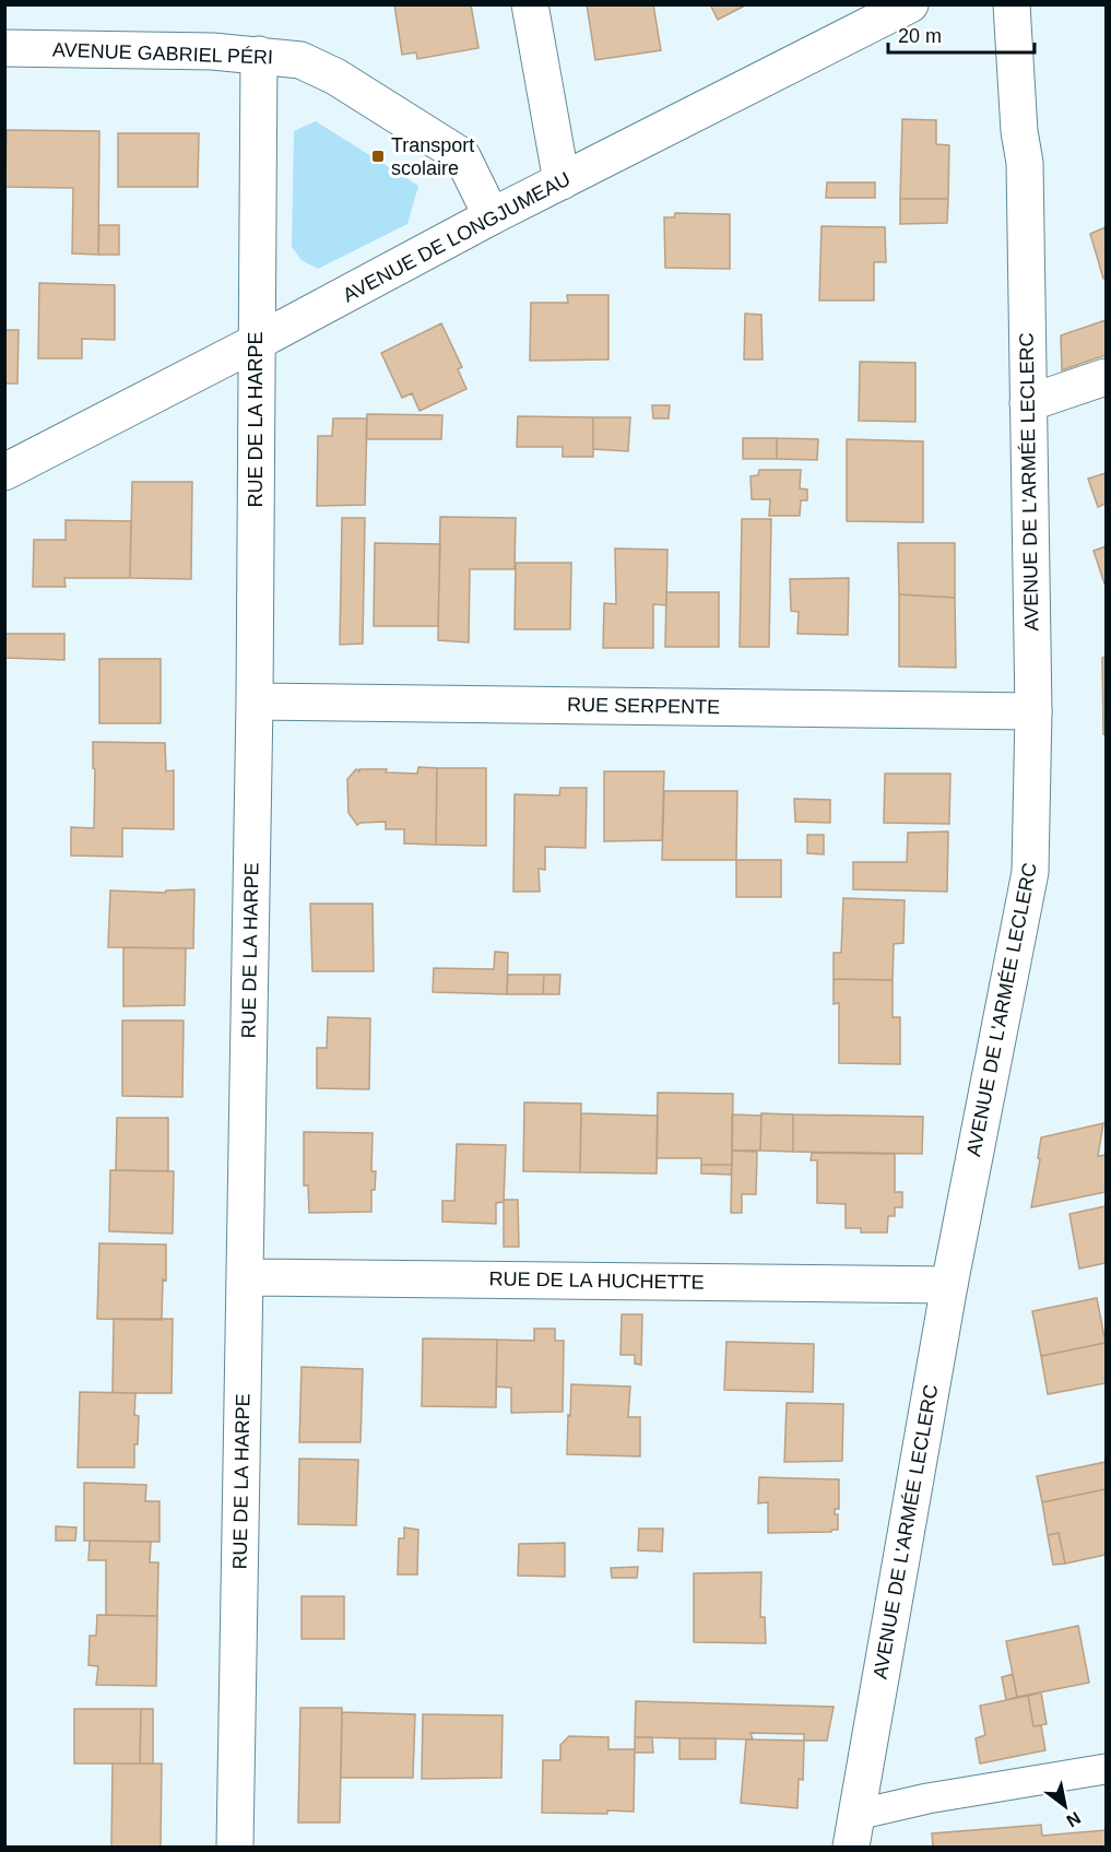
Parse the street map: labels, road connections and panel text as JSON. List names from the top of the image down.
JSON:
{
  "streets": {
    "street": [
      "AVENUE GABRIEL PÉRI",
      "AVENUE DE LONGJUMEAU",
      "RUE DE LA HARPE",
      "AVENUE DE L'ARMÉE LECLERC",
      "RUE SERPENTE",
      "RUE DE LA HUCHETTE"
    ]
  },
  "crossings": [
    ["AVENUE GABRIEL PÉRI", "AVENUE DE LONGJUMEAU"],
    ["AVENUE GABRIEL PÉRI", "RUE DE LA HARPE"],
    ["AVENUE DE LONGJUMEAU", "RUE DE LA HARPE"],
    ["RUE DE LA HARPE", "RUE SERPENTE"],
    ["RUE DE LA HARPE", "RUE DE LA HUCHETTE"],
    ["AVENUE DE L'ARMÉE LECLERC", "RUE SERPENTE"],
    ["AVENUE DE L'ARMÉE LECLERC", "RUE DE LA HUCHETTE"]
  ],
  "places": {
    "transit": ["Transport scolaire"]
  },
  "scale_bar": "20 m",
  "north": "bottom right"
}
